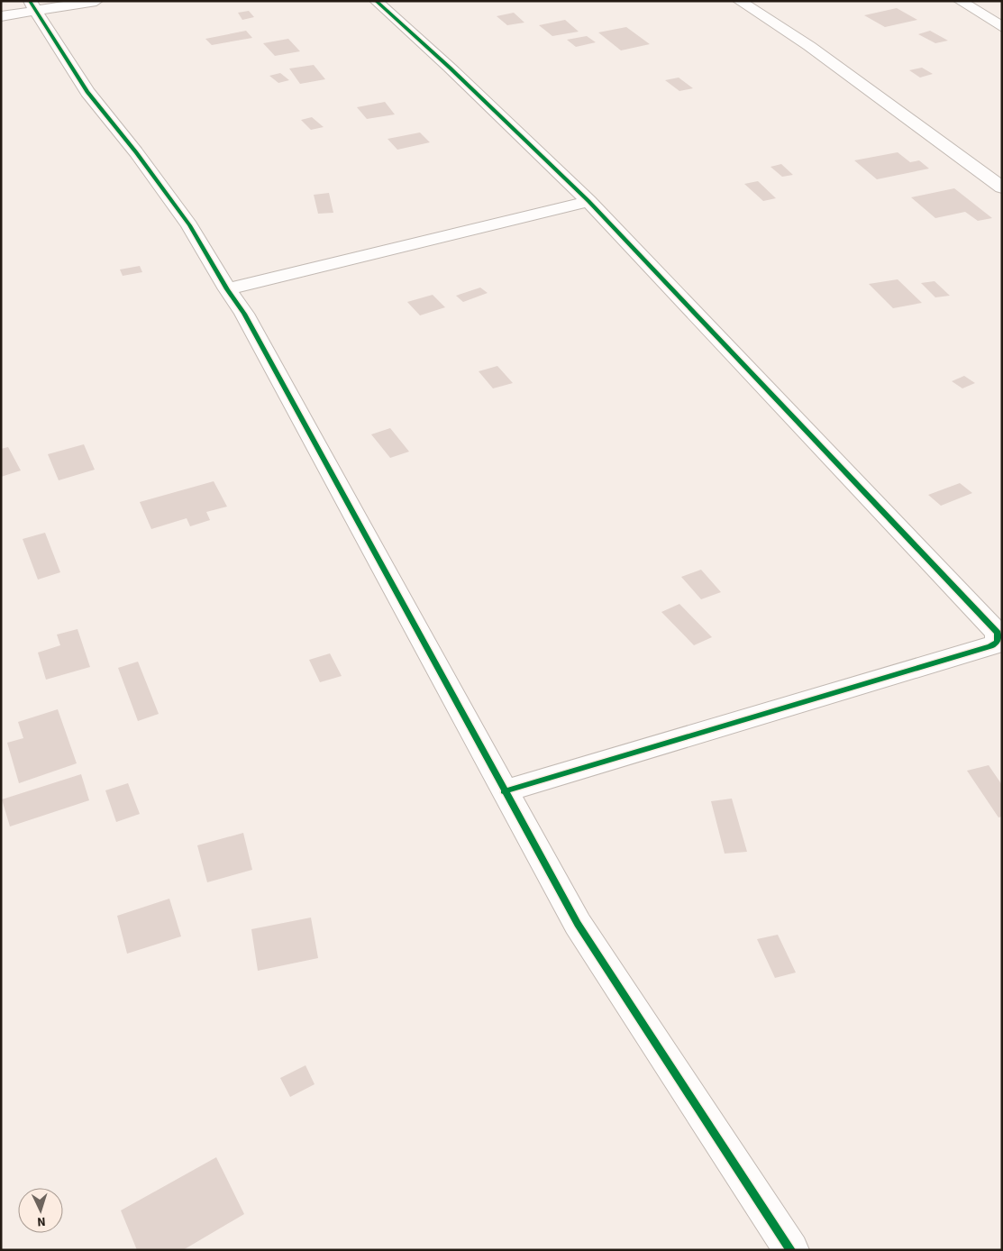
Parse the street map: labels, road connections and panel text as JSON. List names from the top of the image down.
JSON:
{
  "north": "bottom"
}
